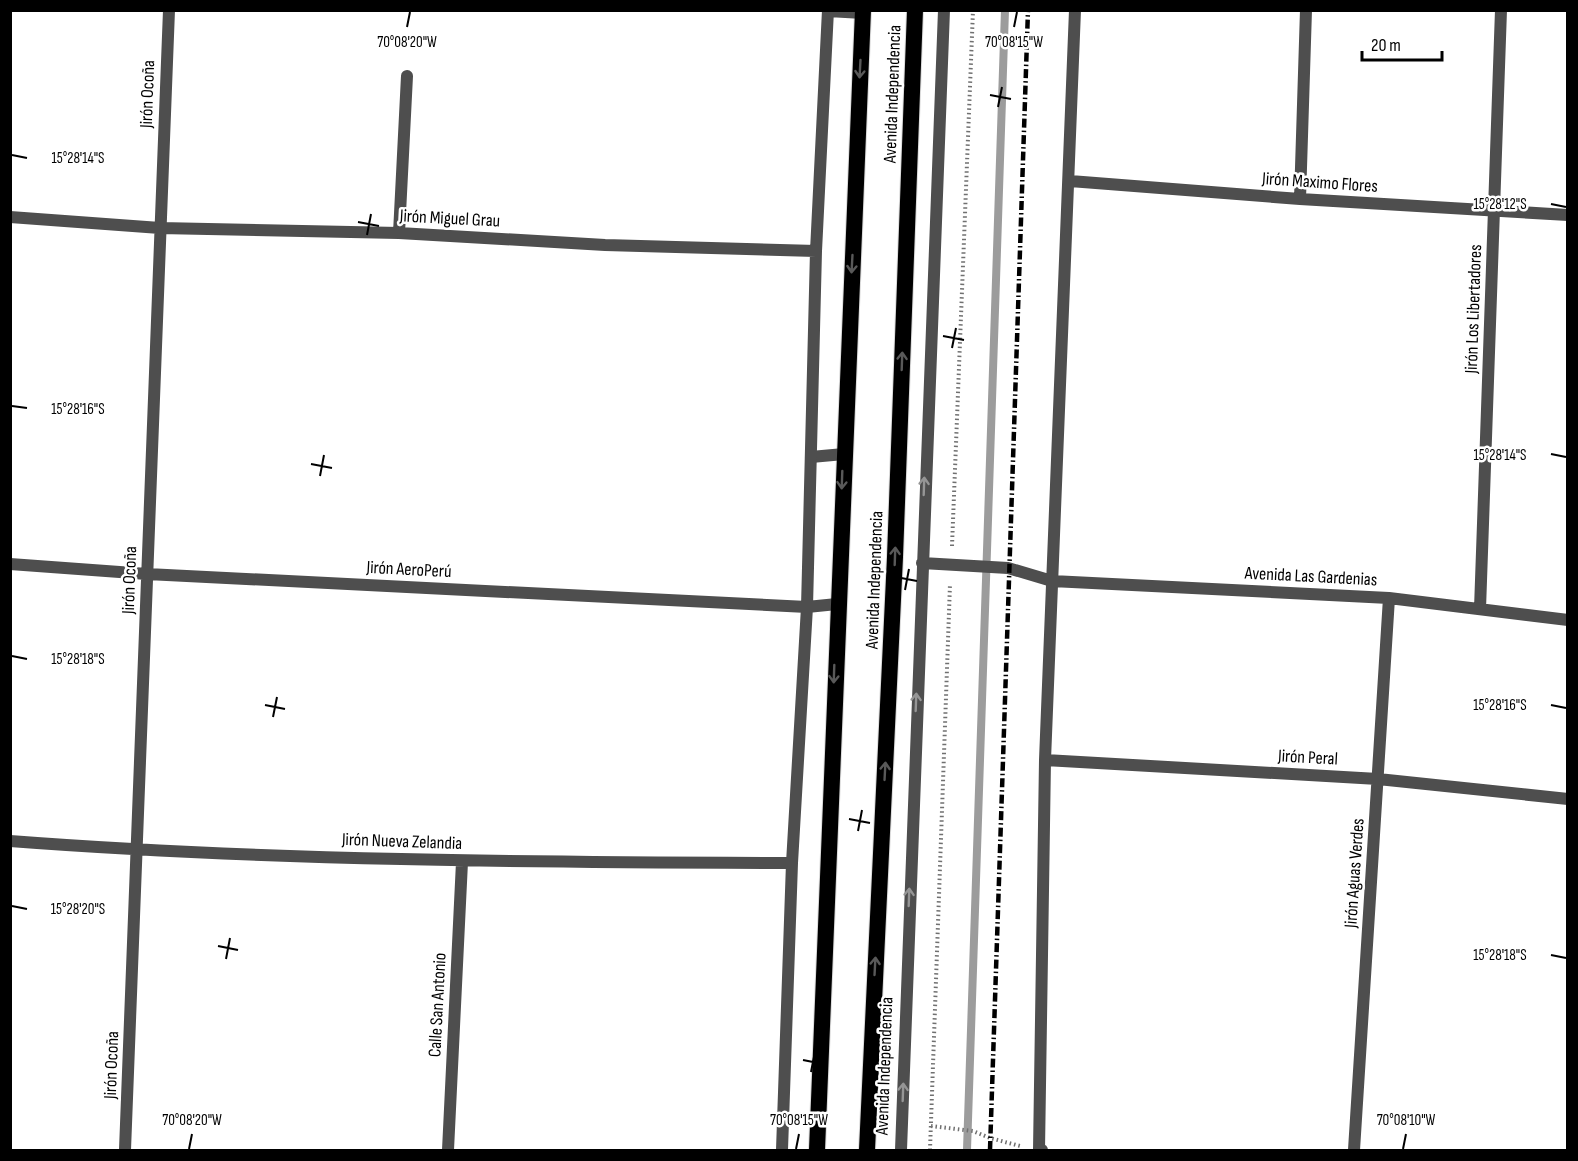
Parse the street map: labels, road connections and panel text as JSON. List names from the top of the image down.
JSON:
{
  "streets": {
    "highway": ["Avenida Independencia"],
    "street": [
      "Jirón Ocoña",
      "Jirón Maximo Flores",
      "Jirón Miguel Grau",
      "Jirón Los Libertadores",
      "Jirón AeroPerú",
      "Avenida Las Gardenias",
      "Jirón Peral",
      "Jirón Nueva Zelandia",
      "Jirón Aguas Verdes",
      "Calle San Antonio"
    ]
  },
  "crossings": [
    ["Jirón Ocoña", "Jirón Miguel Grau"],
    ["Jirón Ocoña", "Jirón AeroPerú"],
    ["Jirón Ocoña", "Jirón Nueva Zelandia"],
    ["Avenida Independencia", "Jirón AeroPerú"],
    ["Avenida Independencia", "Avenida Las Gardenias"],
    ["Jirón Maximo Flores", "Jirón Los Libertadores"],
    ["Jirón Los Libertadores", "Avenida Las Gardenias"],
    ["Avenida Las Gardenias", "Jirón Aguas Verdes"],
    ["Jirón Peral", "Jirón Aguas Verdes"],
    ["Jirón Nueva Zelandia", "Calle San Antonio"]
  ],
  "scale_bar": "20 m",
  "coordinates": [
    "70°08'20\"W",
    "70°08'15\"W",
    "15°28'14\"S",
    "15°28'12\"S",
    "15°28'16\"S",
    "15°28'18\"S",
    "15°28'20\"S",
    "70°08'10\"W"
  ]
}
